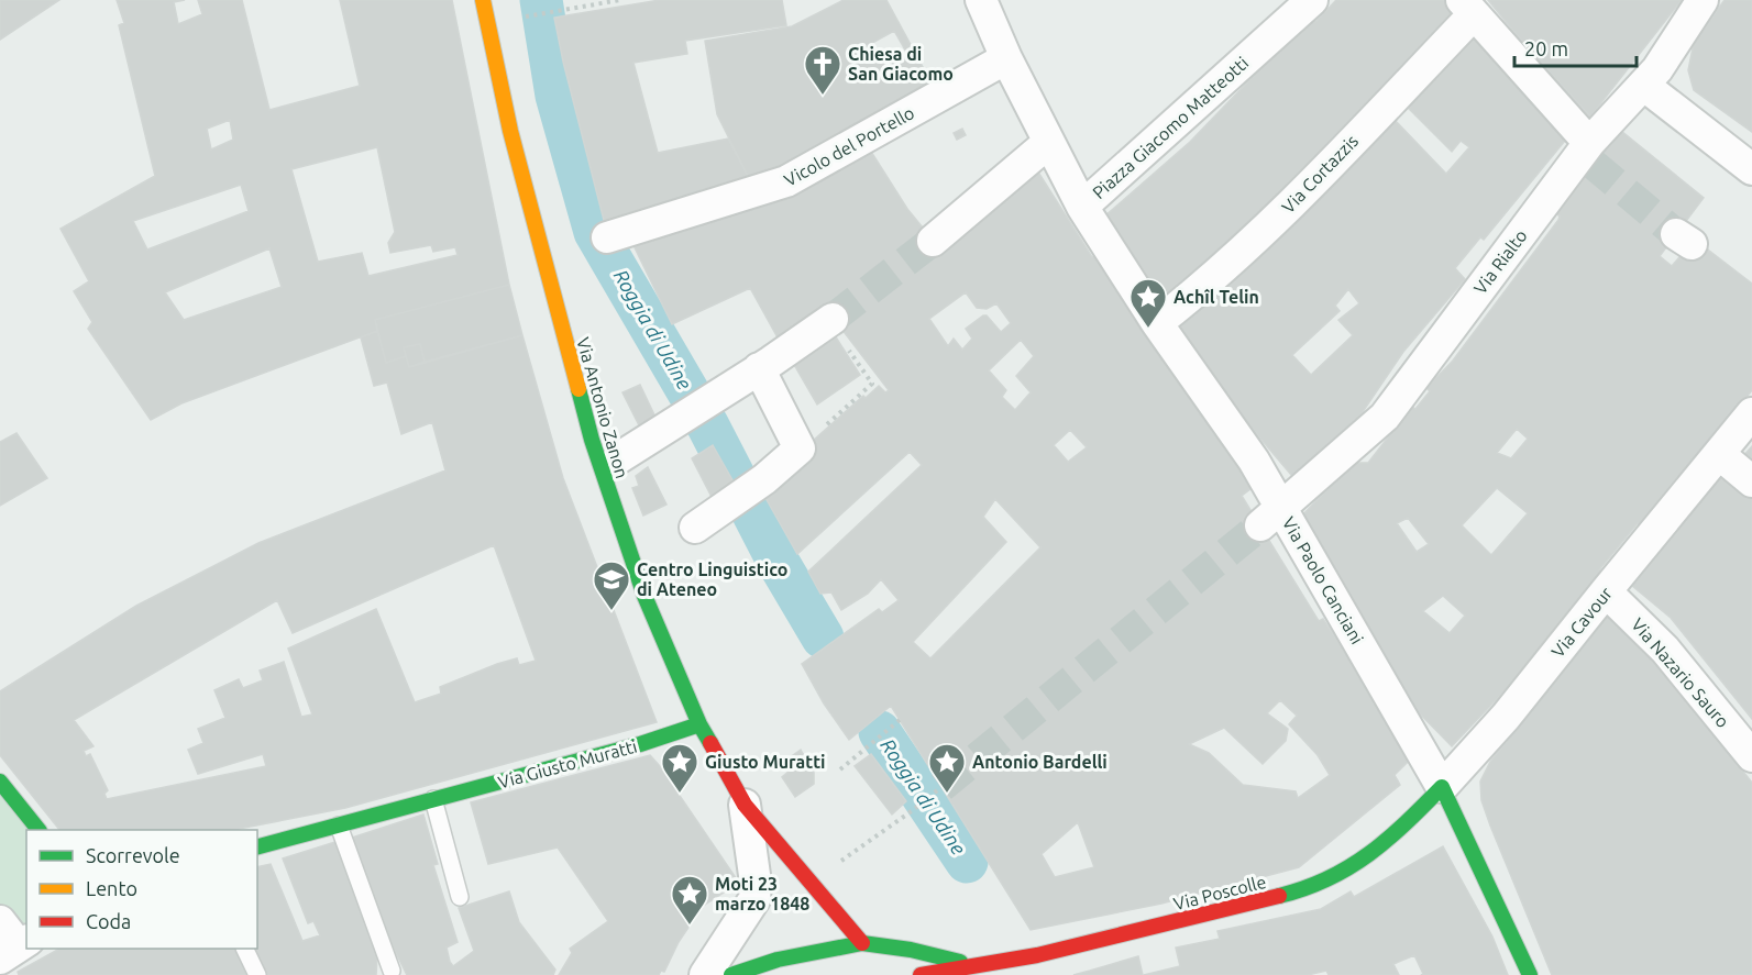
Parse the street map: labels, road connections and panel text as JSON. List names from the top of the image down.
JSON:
{
  "streets": {
    "street": [
      "Piazza Giacomo Matteotti",
      "Vicolo del Portello",
      "Via Cortazzis",
      "Via Rialto",
      "Via Antonio Zanon",
      "Via Paolo Canciani",
      "Via Cavour",
      "Via Nazario Sauro",
      "Via Giusto Muratti",
      "Via Poscolle"
    ]
  },
  "crossings": [
    ["Piazza Giacomo Matteotti", "Vicolo del Portello"],
    ["Piazza Giacomo Matteotti", "Via Paolo Canciani"],
    ["Via Cortazzis", "Via Paolo Canciani"],
    ["Via Rialto", "Via Paolo Canciani"],
    ["Via Antonio Zanon", "Via Giusto Muratti"],
    ["Via Paolo Canciani", "Via Cavour"],
    ["Via Paolo Canciani", "Via Poscolle"],
    ["Via Cavour", "Via Nazario Sauro"],
    ["Via Cavour", "Via Poscolle"]
  ],
  "water": ["Roggia di Udine"],
  "places": {
    "church": ["Chiesa di San Giacomo"],
    "place": [
      "Achîl Telin",
      "Giusto Muratti",
      "Antonio Bardelli",
      "Moti 23 marzo 1848"
    ],
    "school or university": ["Centro Linguistico di Ateneo"]
  },
  "legend": ["Scorrevole", "Lento", "Coda"],
  "scale_bar": "20 m"
}
